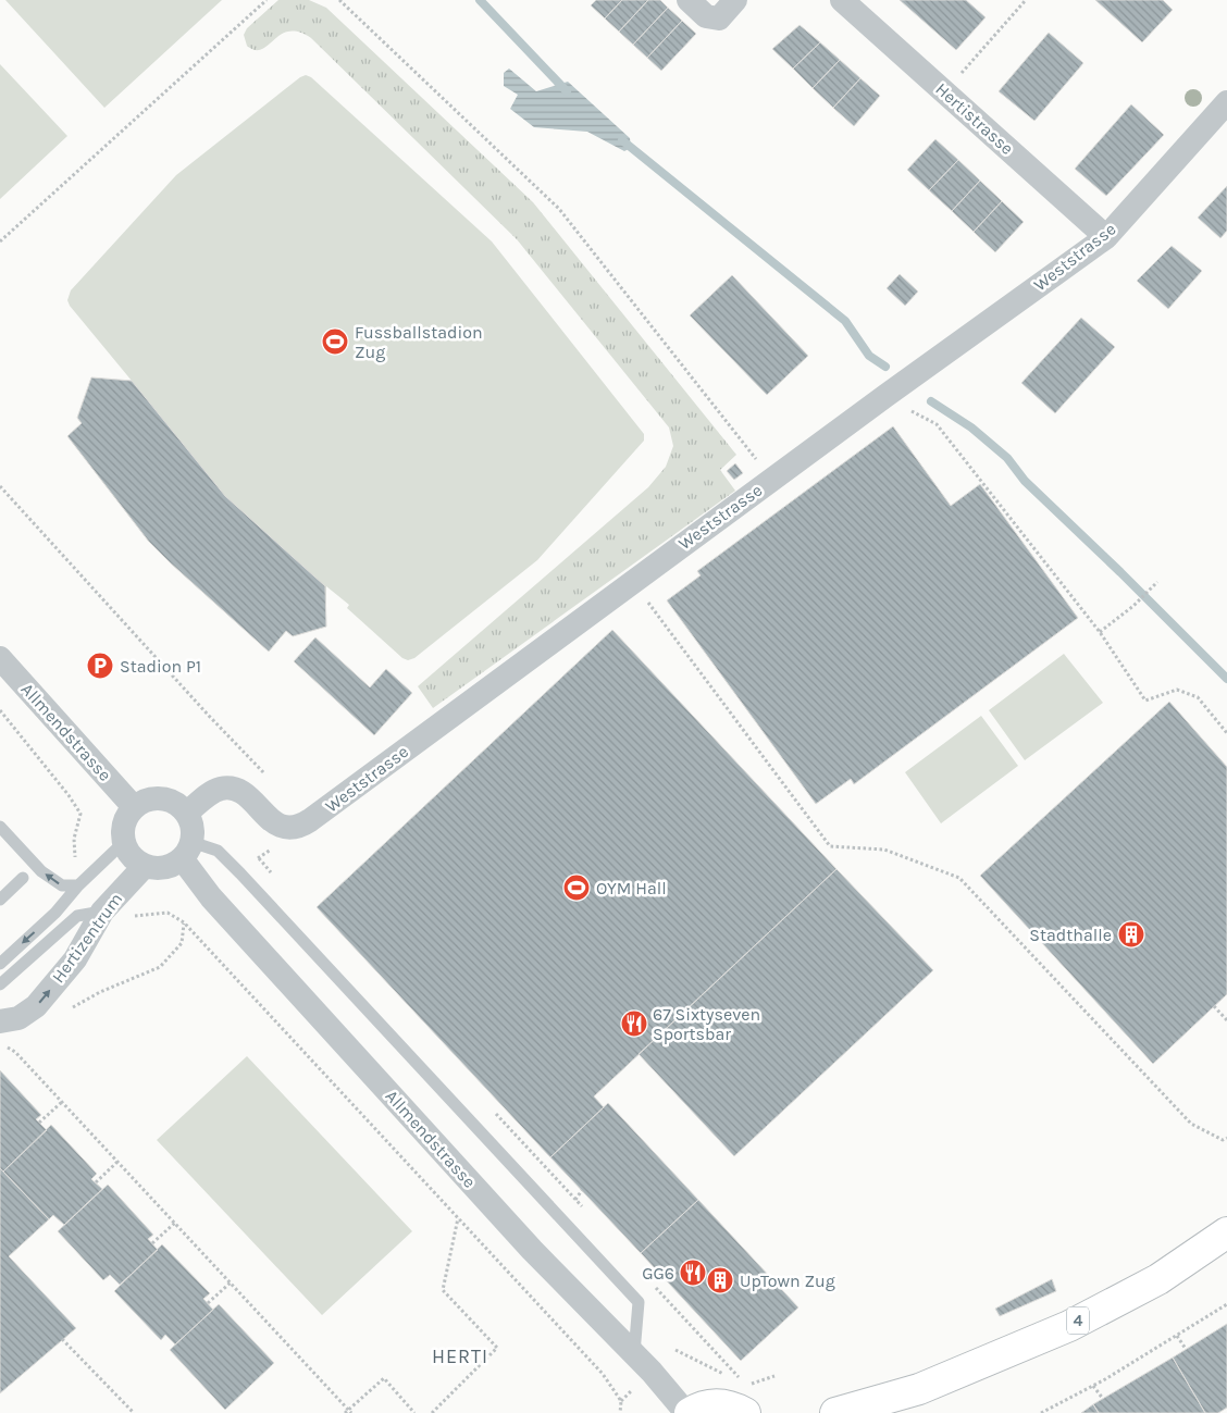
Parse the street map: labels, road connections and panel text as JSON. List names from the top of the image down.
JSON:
{
  "streets": {
    "main road": ["4"],
    "street": [
      "Hertistrasse",
      "Weststrasse",
      "Allmendstrasse",
      "Hertizentrum"
    ]
  },
  "crossings": [
    ["Hertistrasse", "Weststrasse"],
    ["Weststrasse", "Allmendstrasse"],
    ["Weststrasse", "Hertizentrum"],
    ["Allmendstrasse", "Hertizentrum"]
  ],
  "one_way": ["Hertizentrum"],
  "districts": ["HERTI"],
  "places": {
    "sports": ["Fussballstadion Zug", "OYM Hall"],
    "parking": ["Stadion P1"],
    "building": ["Stadthalle", "UpTown Zug"],
    "restaurant": ["67 Sixtyseven Sportsbar", "GG6"]
  }
}
